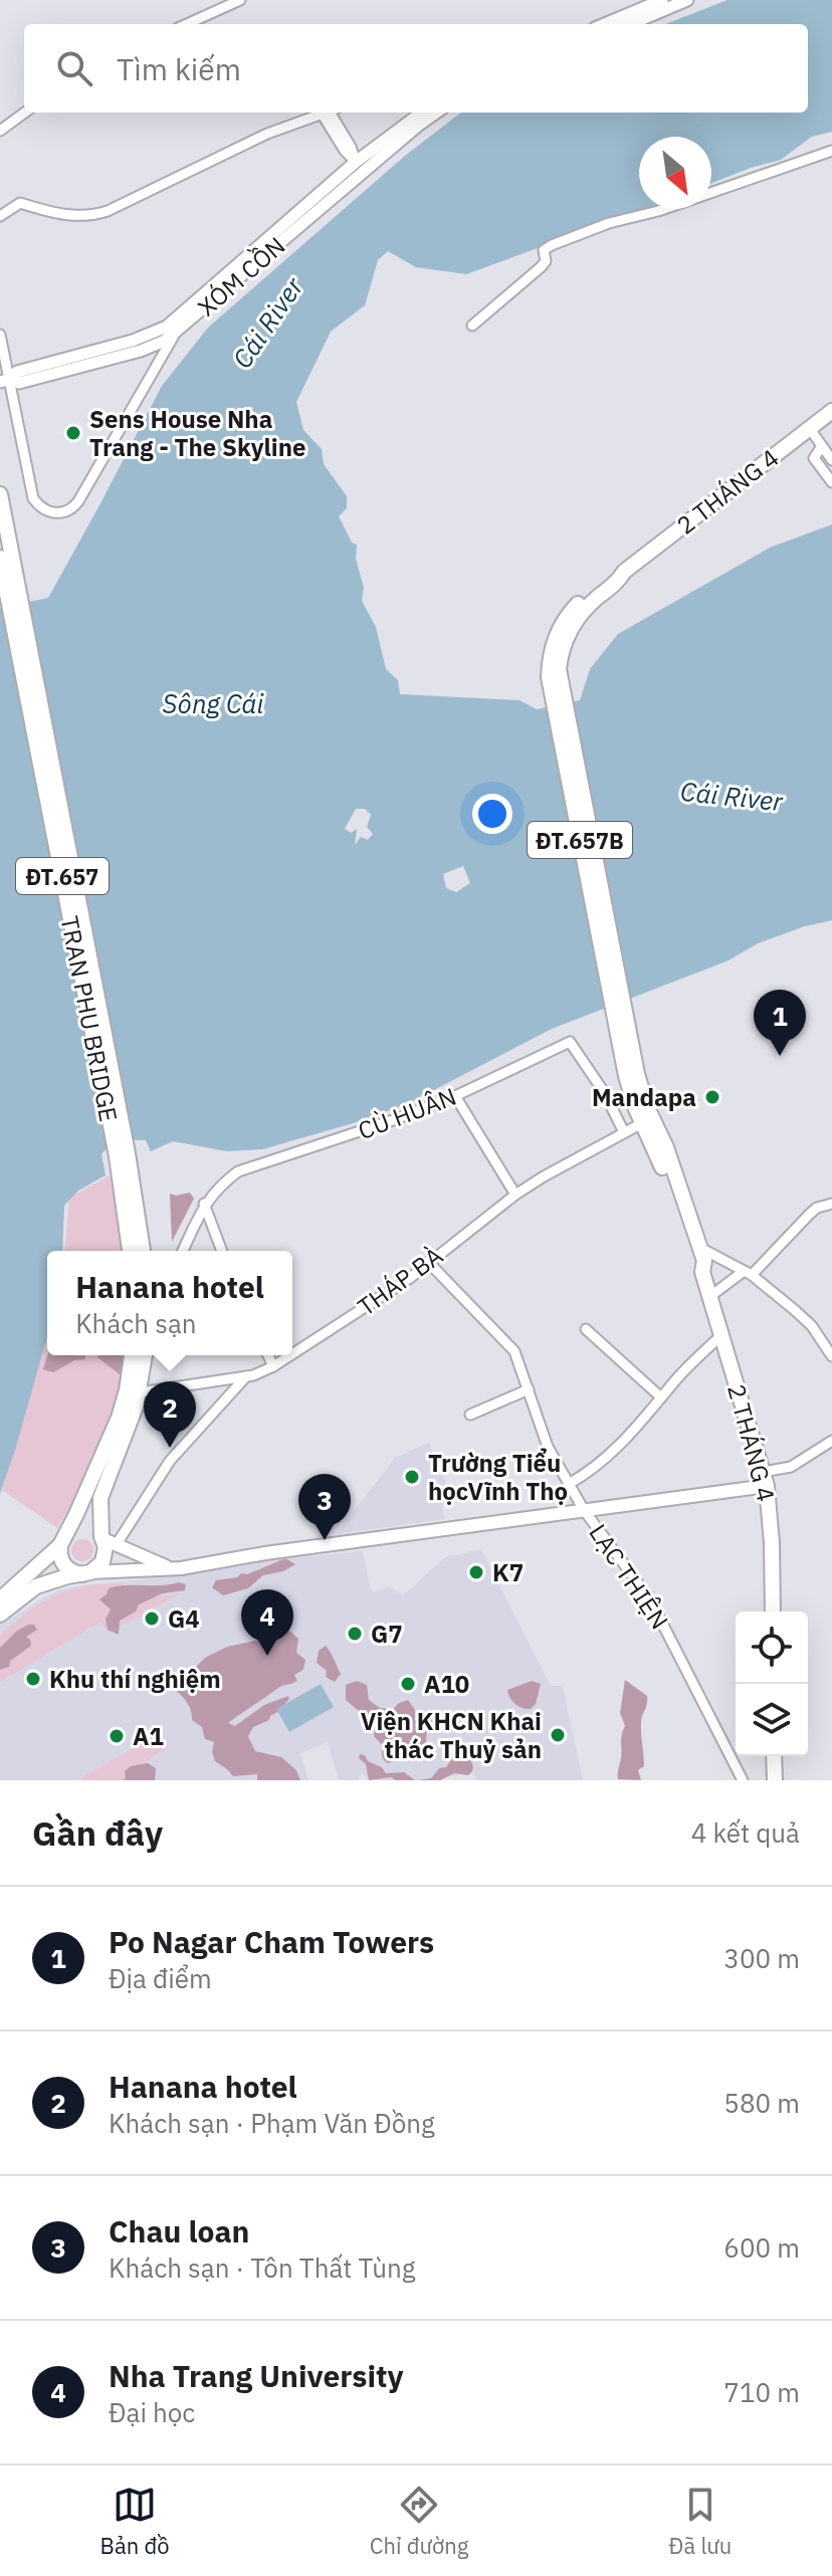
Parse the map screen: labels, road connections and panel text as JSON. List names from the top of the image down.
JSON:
{
  "streets": {
    "main road": [
      "2 THÁNG 4",
      "ĐT.657B",
      "ĐT.657",
      "TRAN PHU BRIDGE"
    ],
    "street": [
      "XÓM CỒN",
      "CÙ HUÂN",
      "THÁP BÀ",
      "LẠC THIỆN"
    ]
  },
  "crossings": [
    ["2 THÁNG 4", "THÁP BÀ"],
    ["ĐT.657", "TRAN PHU BRIDGE"],
    ["CÙ HUÂN", "THÁP BÀ"],
    ["THÁP BÀ", "LẠC THIỆN"]
  ],
  "water": ["Cái River", "Sông Cái"],
  "places": [
    "Sens House Nha Trang - The Skyline",
    "Mandapa",
    "Trường Tiểu họcVĩnh Thọ",
    "K7",
    "G4",
    "G7",
    "Khu thí nghiệm",
    "A10",
    "Viện KHCN Khai thác Thuỷ sản",
    "A1"
  ],
  "north": "bottom right",
  "page": {
    "search": "Tìm kiếm",
    "pins": [
      "1",
      "2",
      "3",
      "4"
    ],
    "popup": ["Hanana hotel", "Khách sạn"],
    "heading": ["Gần đây", "4 kết quả"],
    "list": [
      {
        "mark": "1",
        "name": "Po Nagar Cham Towers",
        "note": "Địa điểm",
        "value": "300 m"
      },
      {
        "mark": "2",
        "name": "Hanana hotel",
        "note": "Khách sạn · Phạm Văn Đồng",
        "value": "580 m"
      },
      {
        "mark": "3",
        "name": "Chau loan",
        "note": "Khách sạn · Tôn Thất Tùng",
        "value": "600 m"
      },
      {
        "mark": "4",
        "name": "Nha Trang University",
        "note": "Đại học",
        "value": "710 m"
      }
    ],
    "nav": ["Bản đồ", "Chỉ đường", "Đã lưu"]
  }
}
